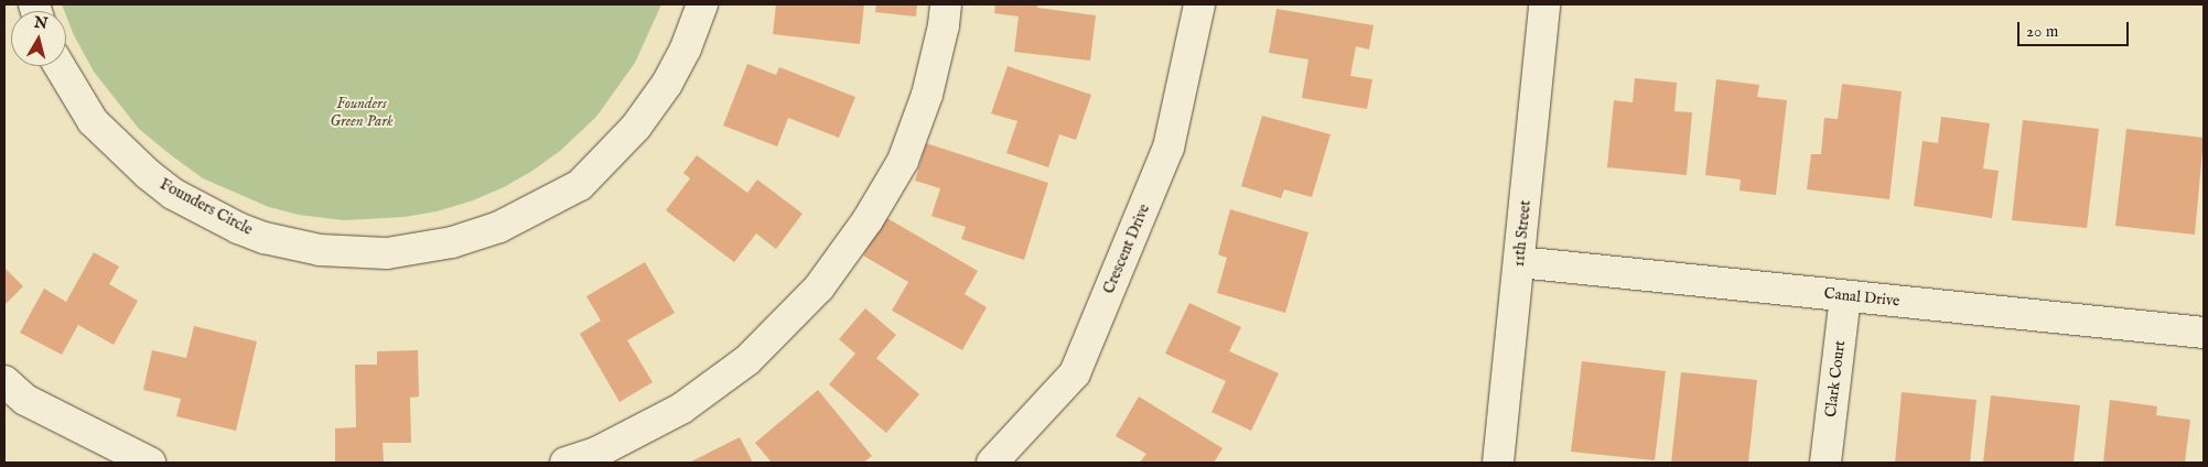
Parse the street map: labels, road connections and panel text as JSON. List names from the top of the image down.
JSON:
{
  "streets": {
    "street": [
      "Founders Circle",
      "11th Street",
      "Crescent Drive",
      "Canal Drive",
      "Clark Court"
    ]
  },
  "crossings": [
    ["11th Street", "Canal Drive"],
    ["Canal Drive", "Clark Court"]
  ],
  "parks": ["Founders Green Park"],
  "scale_bar": "20 m",
  "north": "top"
}
